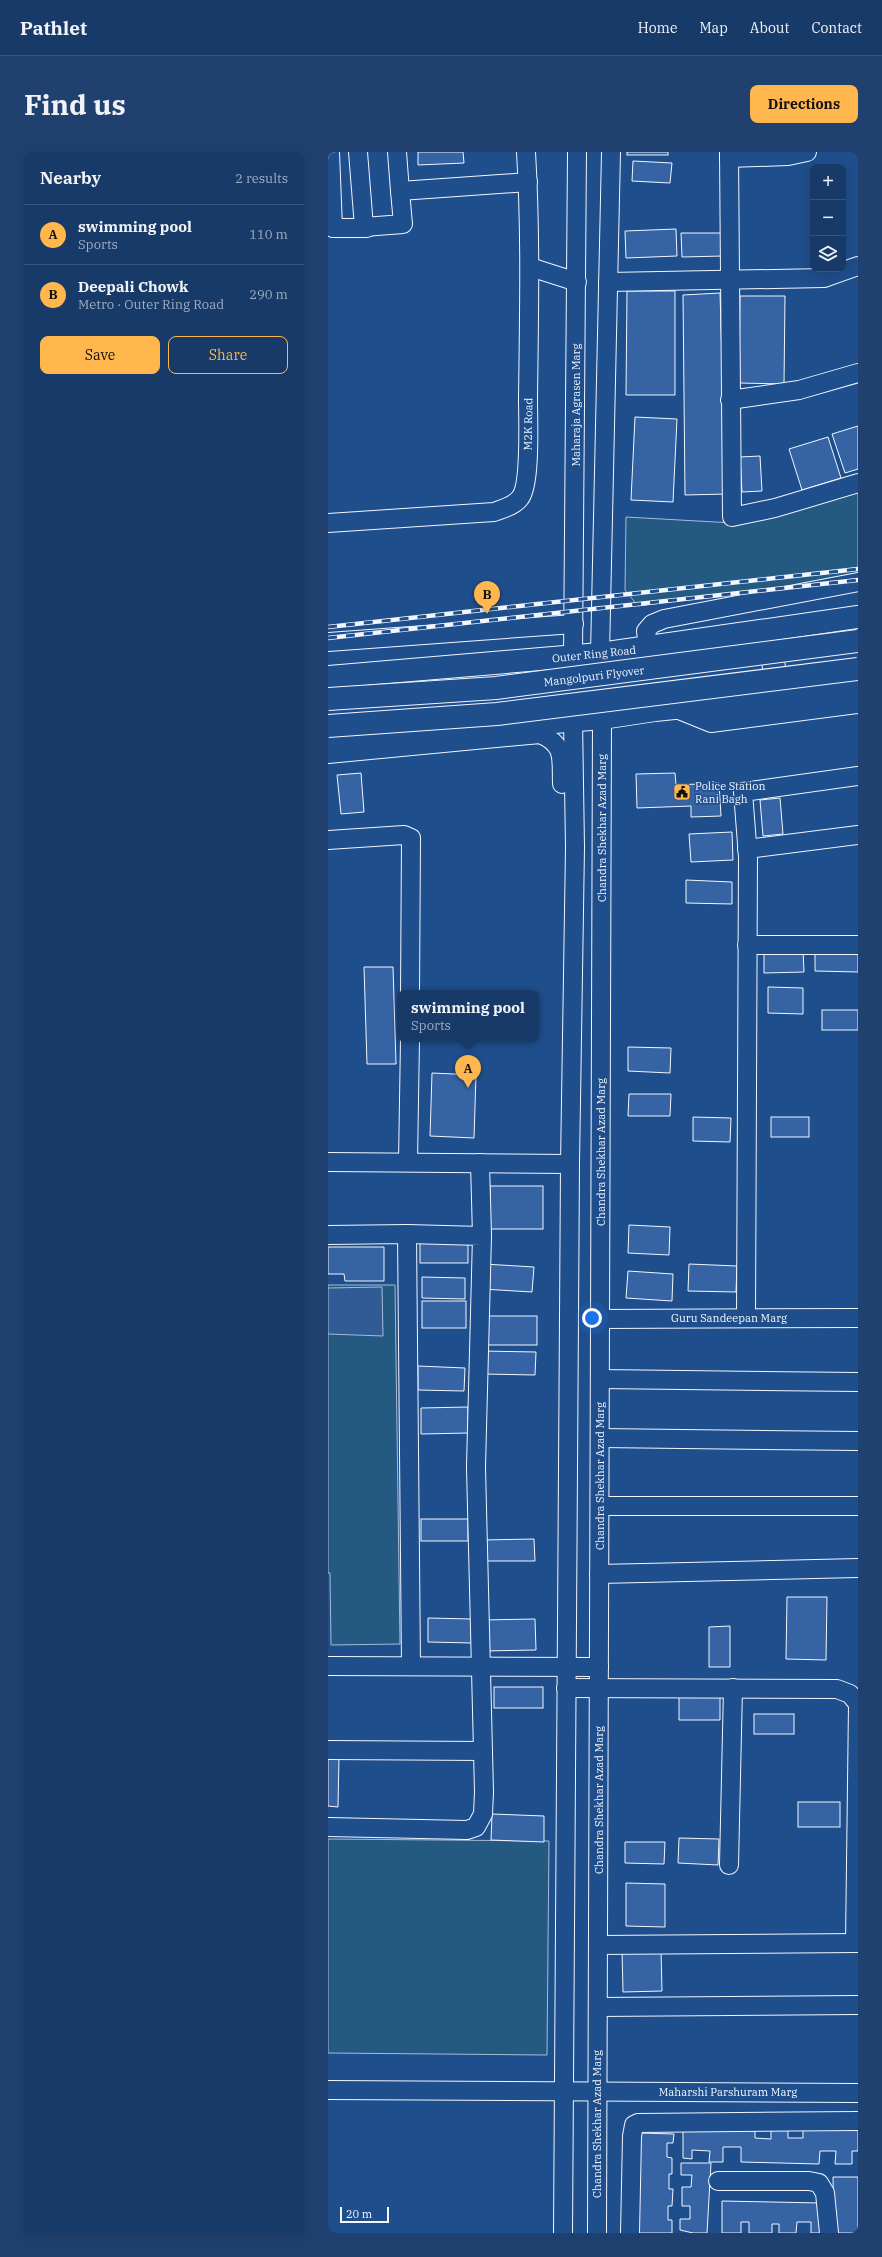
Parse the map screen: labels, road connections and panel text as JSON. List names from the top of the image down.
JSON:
{
  "streets": {
    "main road": ["Outer Ring Road", "Mangolpuri Flyover"],
    "street": [
      "Maharaja Agrasen Marg",
      "M2K Road",
      "Chandra Shekhar Azad Marg",
      "Guru Sandeepan Marg",
      "Maharshi Parshuram Marg"
    ]
  },
  "crossings": [
    ["Maharaja Agrasen Marg", "Outer Ring Road"],
    ["Chandra Shekhar Azad Marg", "Guru Sandeepan Marg"],
    ["Chandra Shekhar Azad Marg", "Maharshi Parshuram Marg"]
  ],
  "places": {
    "public building": ["Police Station Rani Bagh"]
  },
  "scale_bar": "20 m",
  "page": {
    "header": "Pathlet",
    "nav": [
      "Home",
      "Map",
      "About",
      "Contact"
    ],
    "buttons": [
      "Directions",
      ["Save", "Share"]
    ],
    "title": "Find us",
    "heading": ["Nearby", "2 results"],
    "map_buttons": ["+", "−"],
    "list": [
      {
        "mark": "A",
        "name": "swimming pool",
        "note": "Sports",
        "value": "110 m"
      },
      {
        "mark": "B",
        "name": "Deepali Chowk",
        "note": "Metro · Outer Ring Road",
        "value": "290 m"
      }
    ],
    "pins": ["B", "A"],
    "popup": ["swimming pool", "Sports"],
    "scale": "20 m"
  }
}
